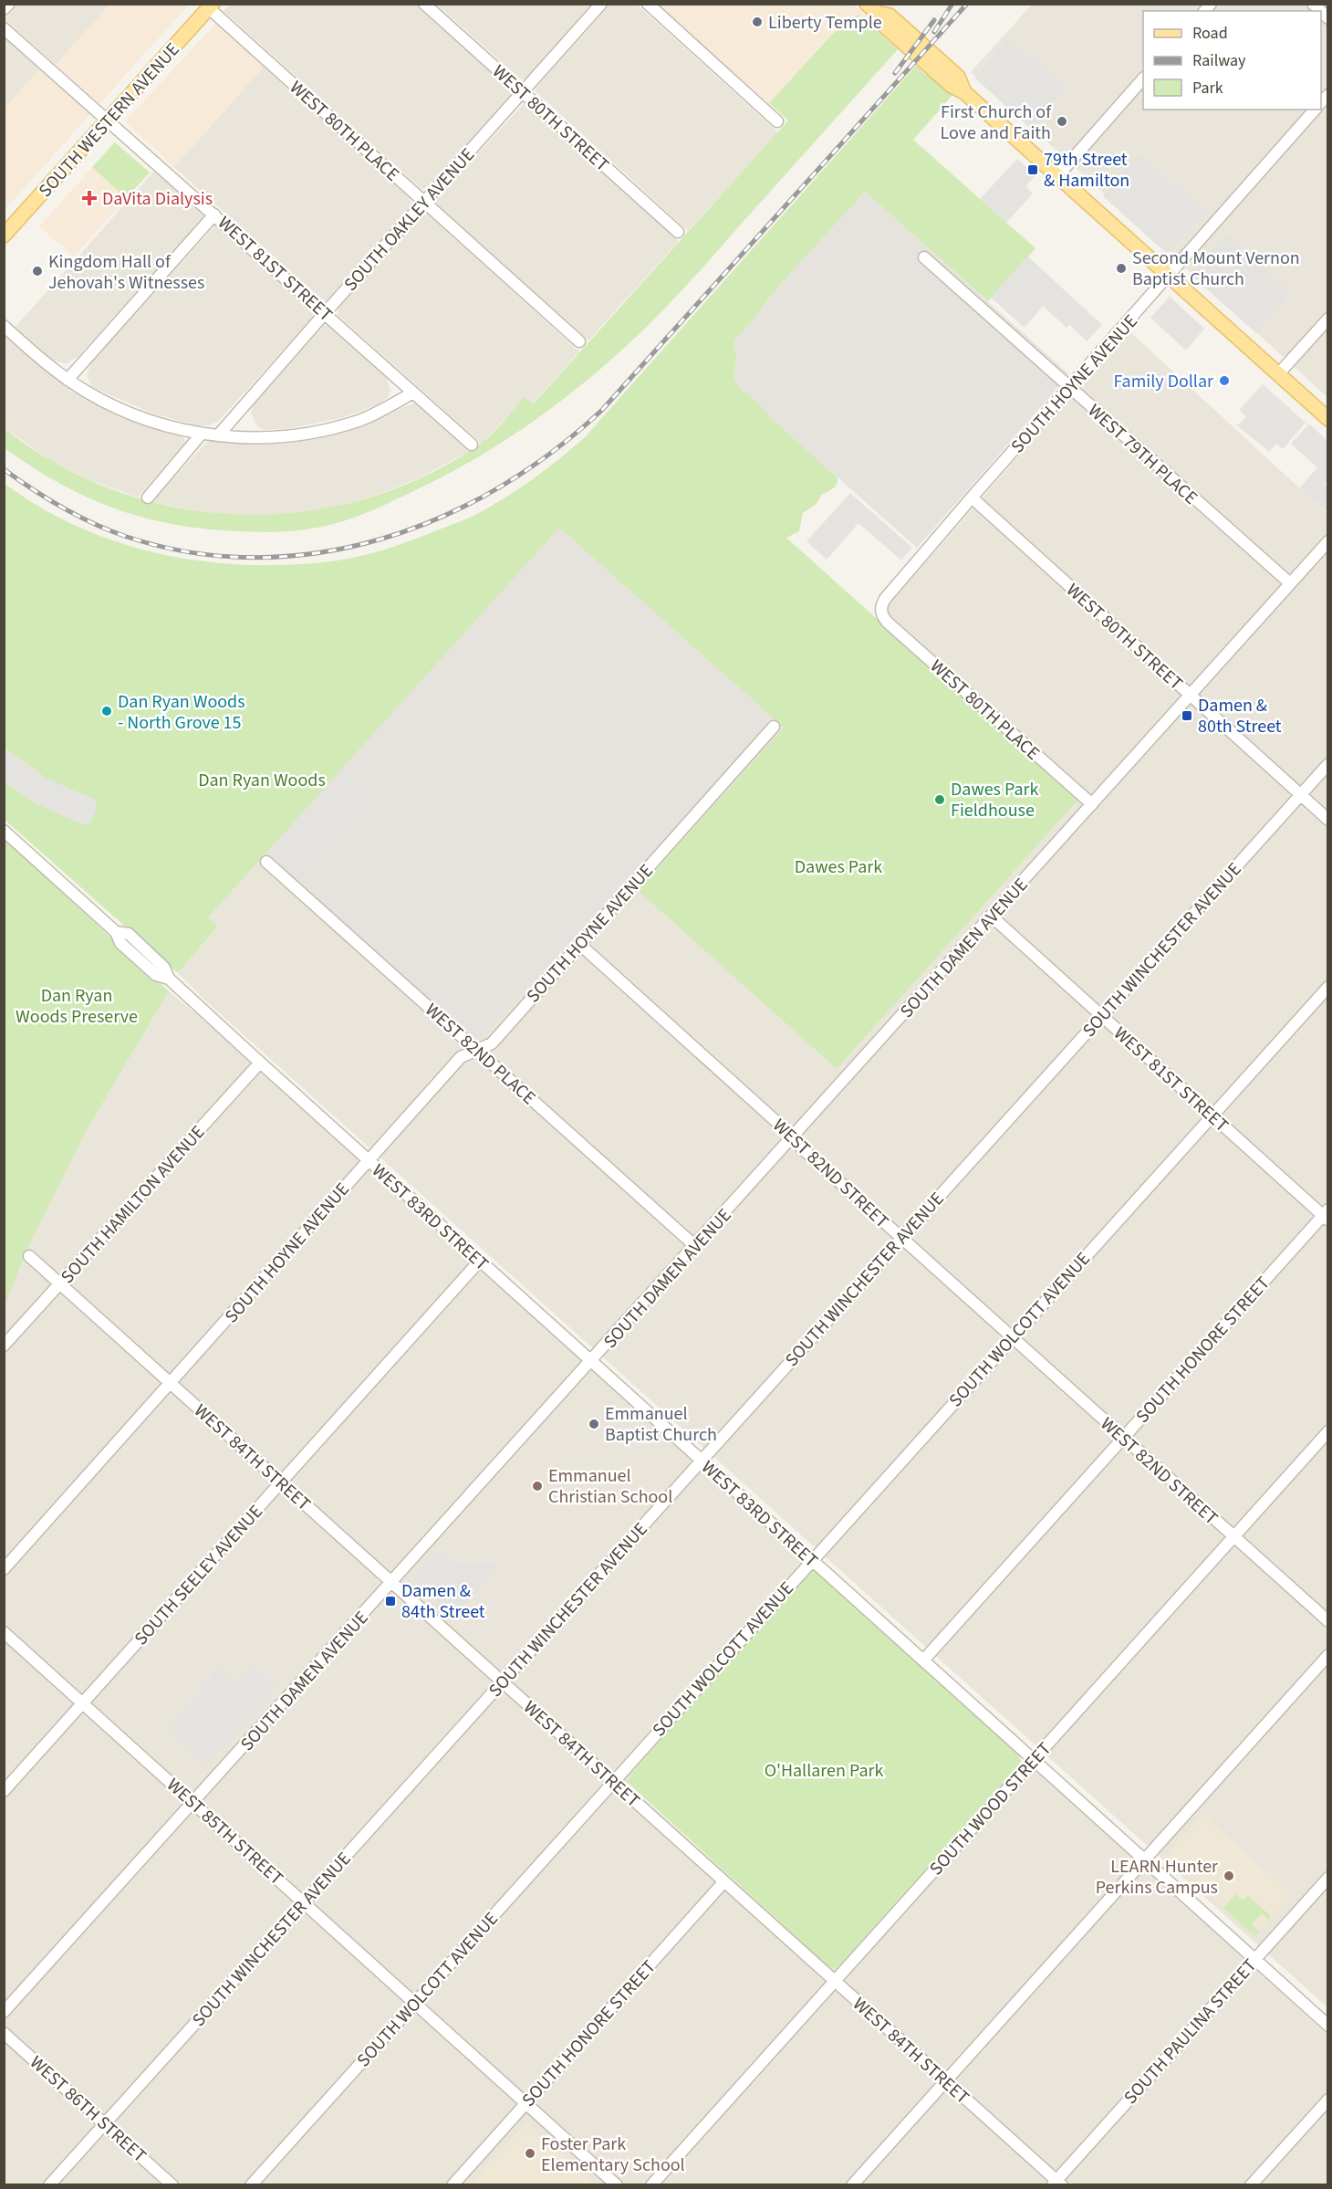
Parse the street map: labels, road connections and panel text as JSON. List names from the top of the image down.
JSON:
{
  "streets": {
    "main road": ["SOUTH WESTERN AVENUE"],
    "street": [
      "WEST 80TH STREET",
      "WEST 80TH PLACE",
      "SOUTH OAKLEY AVENUE",
      "WEST 81ST STREET",
      "SOUTH HOYNE AVENUE",
      "WEST 79TH PLACE",
      "SOUTH DAMEN AVENUE",
      "SOUTH WINCHESTER AVENUE",
      "WEST 82ND PLACE",
      "WEST 82ND STREET",
      "SOUTH HAMILTON AVENUE",
      "WEST 83RD STREET",
      "SOUTH WOLCOTT AVENUE",
      "SOUTH HONORE STREET",
      "WEST 84TH STREET",
      "SOUTH SEELEY AVENUE",
      "SOUTH WOOD STREET",
      "WEST 85TH STREET",
      "SOUTH PAULINA STREET",
      "WEST 86TH STREET"
    ]
  },
  "crossings": [
    ["WEST 80TH STREET", "SOUTH OAKLEY AVENUE"],
    ["WEST 80TH STREET", "SOUTH HOYNE AVENUE"],
    ["WEST 80TH STREET", "SOUTH DAMEN AVENUE"],
    ["WEST 80TH STREET", "SOUTH WINCHESTER AVENUE"],
    ["SOUTH WESTERN AVENUE", "WEST 80TH PLACE"],
    ["SOUTH WESTERN AVENUE", "WEST 81ST STREET"],
    ["WEST 80TH PLACE", "SOUTH OAKLEY AVENUE"],
    ["WEST 80TH PLACE", "SOUTH HOYNE AVENUE"],
    ["WEST 80TH PLACE", "SOUTH DAMEN AVENUE"],
    ["SOUTH OAKLEY AVENUE", "WEST 81ST STREET"],
    ["WEST 81ST STREET", "SOUTH DAMEN AVENUE"],
    ["WEST 81ST STREET", "SOUTH WINCHESTER AVENUE"],
    ["WEST 81ST STREET", "SOUTH WOLCOTT AVENUE"],
    ["WEST 81ST STREET", "SOUTH HONORE STREET"],
    ["SOUTH HOYNE AVENUE", "WEST 79TH PLACE"],
    ["SOUTH HOYNE AVENUE", "WEST 82ND PLACE"],
    ["SOUTH HOYNE AVENUE", "WEST 82ND STREET"],
    ["SOUTH HOYNE AVENUE", "WEST 83RD STREET"],
    ["SOUTH HOYNE AVENUE", "WEST 84TH STREET"],
    ["WEST 79TH PLACE", "SOUTH DAMEN AVENUE"],
    ["SOUTH DAMEN AVENUE", "WEST 82ND PLACE"],
    ["SOUTH DAMEN AVENUE", "WEST 82ND STREET"],
    ["SOUTH DAMEN AVENUE", "WEST 83RD STREET"],
    ["SOUTH DAMEN AVENUE", "WEST 84TH STREET"],
    ["SOUTH DAMEN AVENUE", "WEST 85TH STREET"],
    ["SOUTH WINCHESTER AVENUE", "WEST 82ND STREET"],
    ["SOUTH WINCHESTER AVENUE", "WEST 83RD STREET"],
    ["SOUTH WINCHESTER AVENUE", "WEST 84TH STREET"],
    ["SOUTH WINCHESTER AVENUE", "WEST 85TH STREET"],
    ["SOUTH WINCHESTER AVENUE", "WEST 86TH STREET"],
    ["WEST 82ND STREET", "SOUTH WOLCOTT AVENUE"],
    ["WEST 82ND STREET", "SOUTH HONORE STREET"],
    ["WEST 82ND STREET", "SOUTH WOOD STREET"],
    ["SOUTH HAMILTON AVENUE", "WEST 83RD STREET"],
    ["SOUTH HAMILTON AVENUE", "WEST 84TH STREET"],
    ["WEST 83RD STREET", "SOUTH WOLCOTT AVENUE"],
    ["WEST 83RD STREET", "SOUTH HONORE STREET"],
    ["WEST 83RD STREET", "SOUTH SEELEY AVENUE"],
    ["WEST 83RD STREET", "SOUTH WOOD STREET"],
    ["WEST 83RD STREET", "SOUTH PAULINA STREET"],
    ["SOUTH WOLCOTT AVENUE", "WEST 84TH STREET"],
    ["SOUTH WOLCOTT AVENUE", "WEST 85TH STREET"],
    ["SOUTH HONORE STREET", "WEST 84TH STREET"],
    ["SOUTH HONORE STREET", "WEST 85TH STREET"],
    ["WEST 84TH STREET", "SOUTH SEELEY AVENUE"],
    ["WEST 84TH STREET", "SOUTH WOOD STREET"],
    ["WEST 84TH STREET", "SOUTH PAULINA STREET"],
    ["SOUTH SEELEY AVENUE", "WEST 85TH STREET"]
  ],
  "parks": [
    "Dan Ryan Woods",
    "Dawes Park",
    "Dan Ryan Woods Preserve",
    "O'Hallaren Park"
  ],
  "places": {
    "other": [
      "Liberty Temple",
      "First Church of Love and Faith",
      "Second Mount Vernon Baptist Church",
      "Kingdom Hall of Jehovah's Witnesses",
      "Family Dollar",
      "Dan Ryan Woods - North Grove 15",
      "Dawes Park Fieldhouse",
      "Emmanuel Baptist Church",
      "Emmanuel Christian School",
      "LEARN Hunter Perkins Campus",
      "Foster Park Elementary School"
    ],
    "transit": ["79th Street & Hamilton", "Damen & 80th Street", "Damen & 84th Street"],
    "health": ["DaVita Dialysis"]
  },
  "legend": ["Road", "Railway", "Park"]
}
